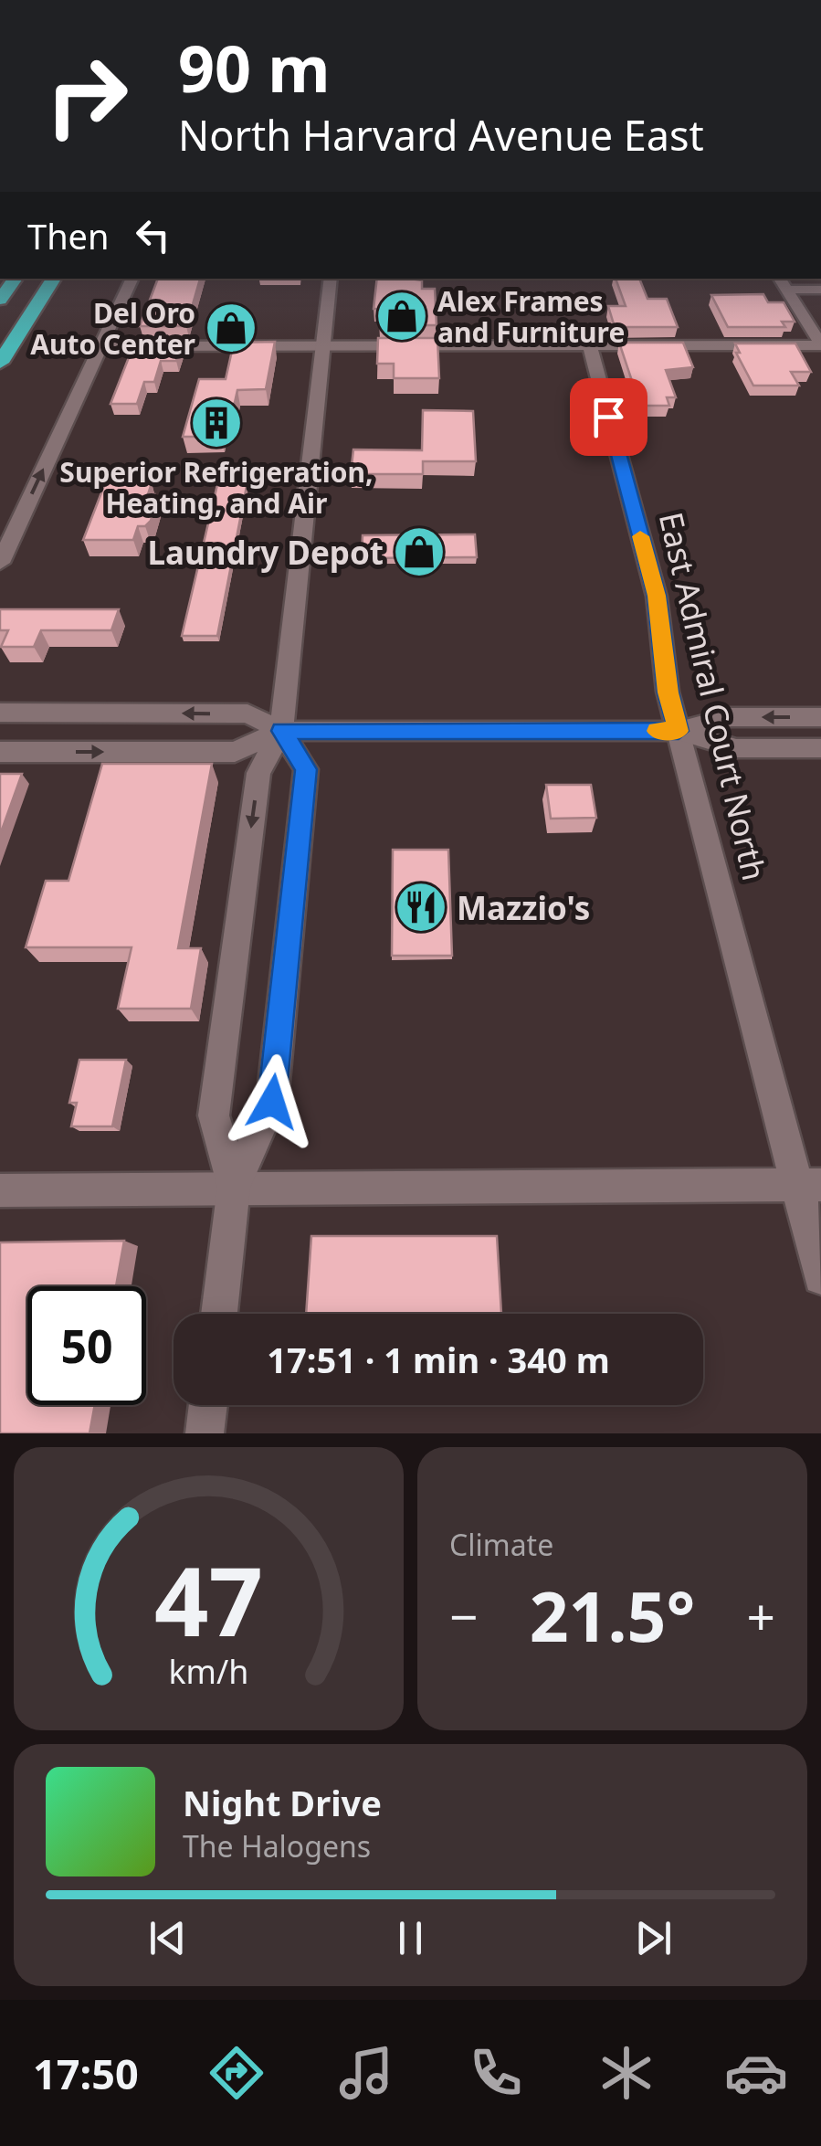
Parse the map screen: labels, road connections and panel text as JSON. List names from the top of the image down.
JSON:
{
  "streets": {
    "street": ["East Admiral Court North"]
  },
  "places": {
    "shop": ["Alex Frames and Furniture", "Del Oro Auto Center", "Laundry Depot"],
    "building": ["Superior Refrigeration, Heating, and Air"],
    "restaurant": ["Mazzio's"]
  },
  "page": {
    "turn": ["90 m", "North Harvard Avenue East"],
    "then": "Then",
    "limit": "50",
    "trip": "17:51 · 1 min · 340 m",
    "tile": "Climate",
    "heat": ["−", "21.5°", "+"],
    "song": ["Night Drive", "The Halogens"],
    "tabs": "17:50",
    "gauge": ["47", "km/h"]
  }
}
